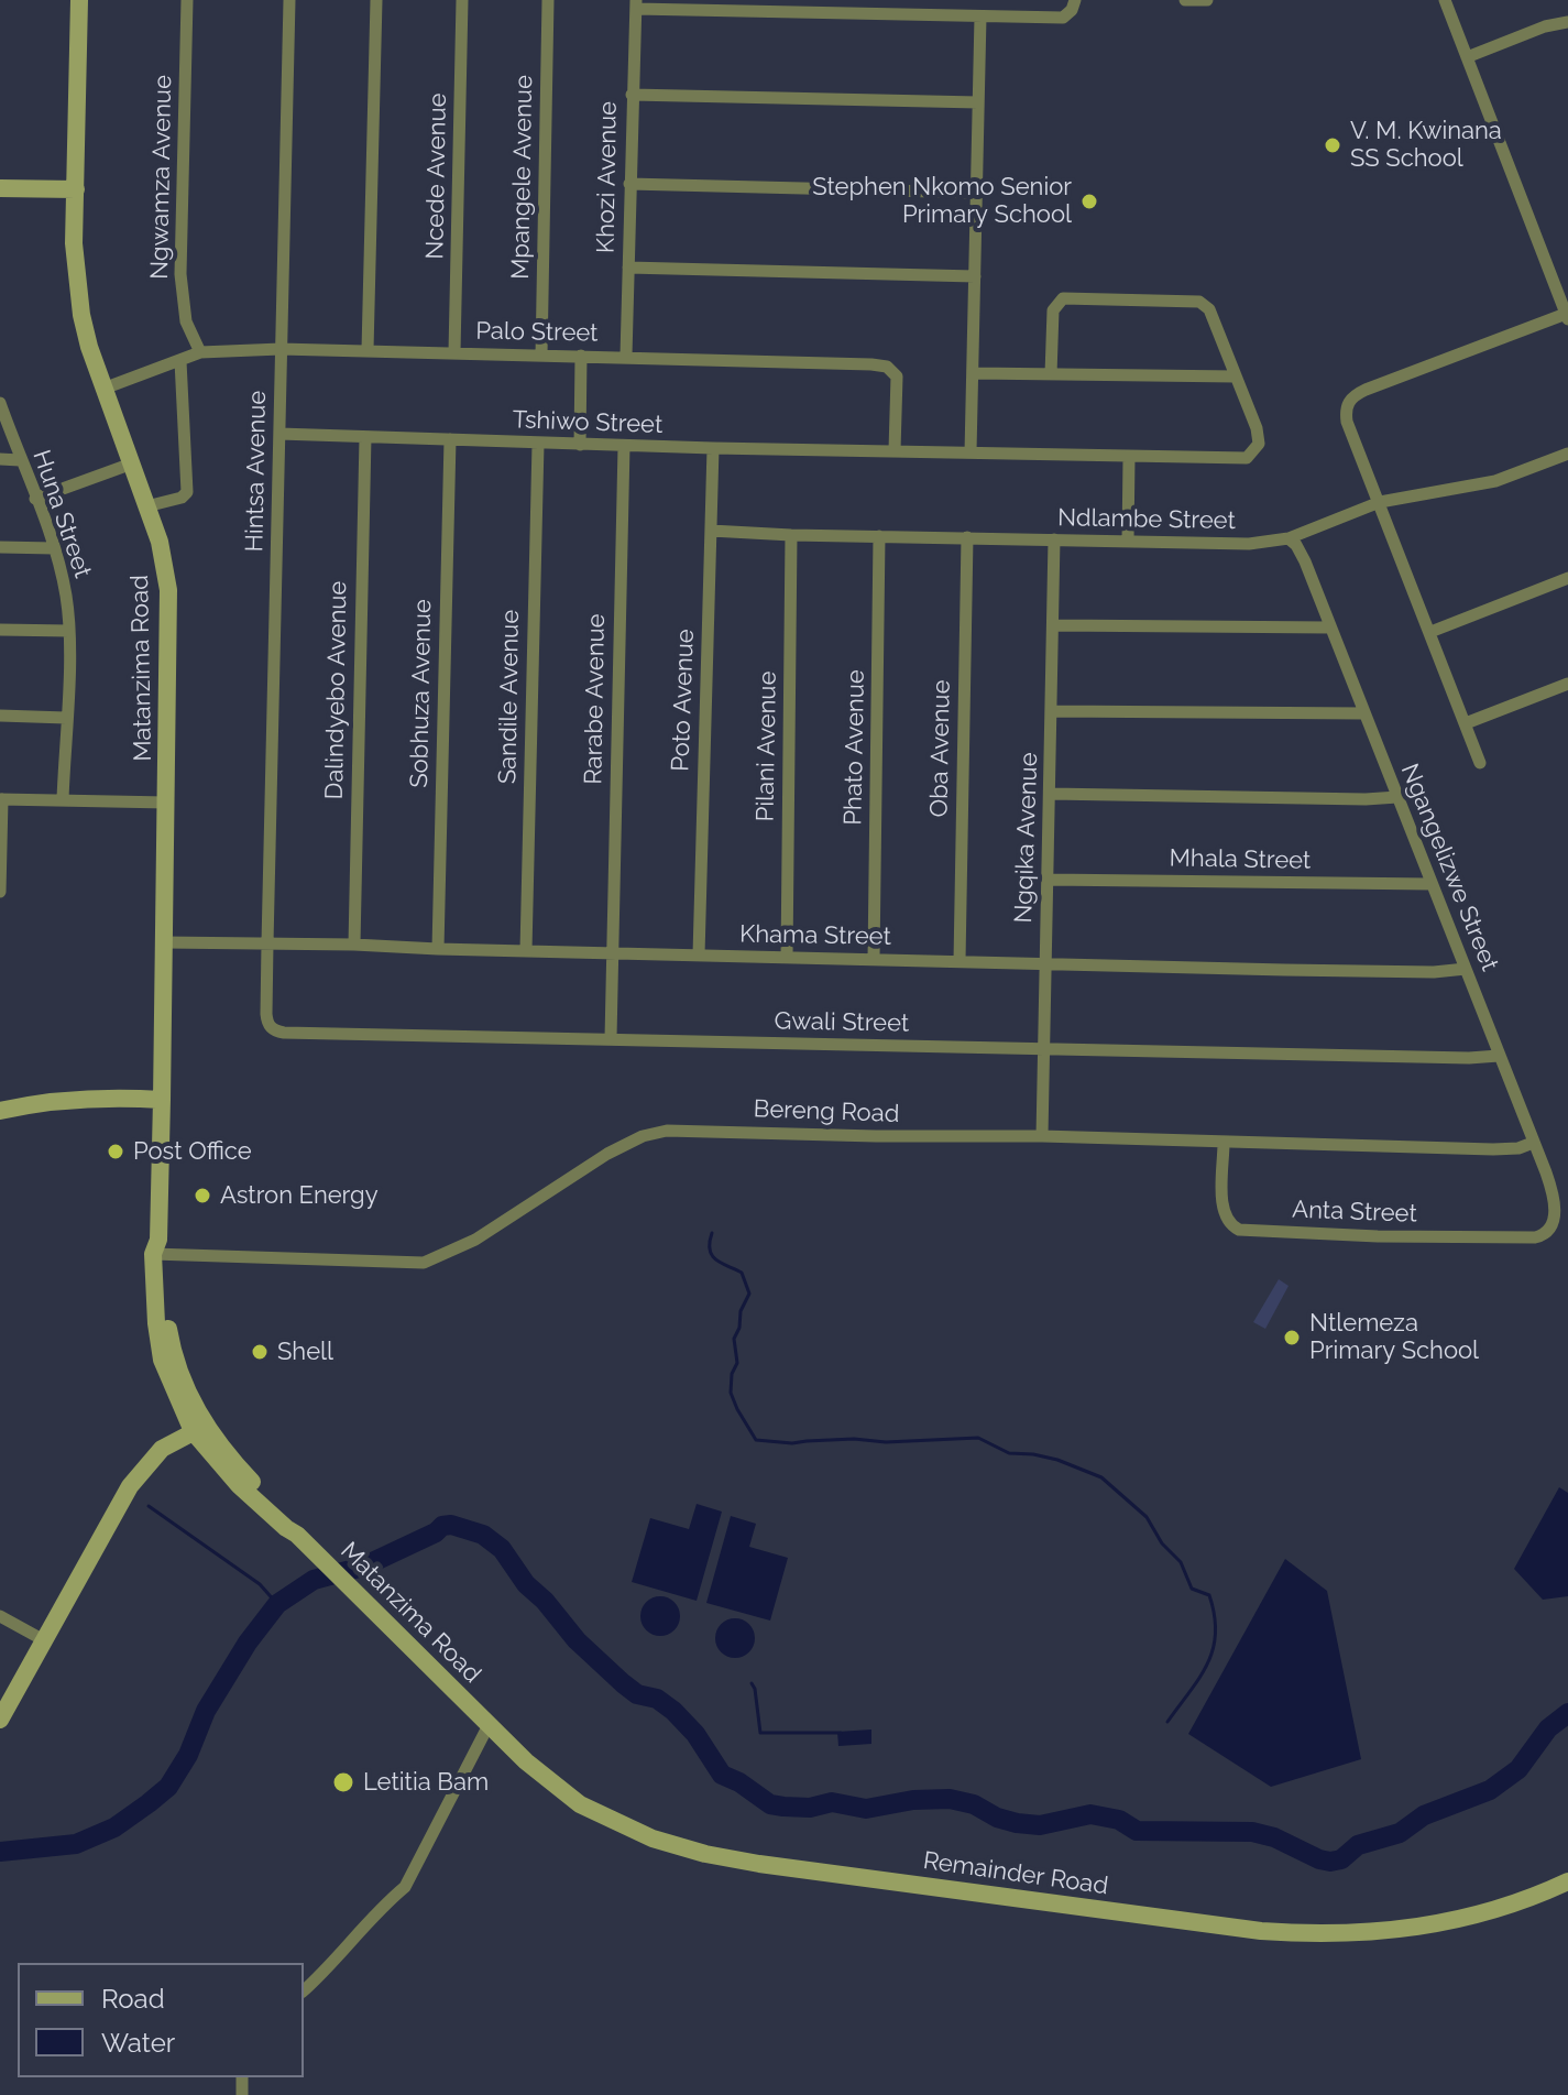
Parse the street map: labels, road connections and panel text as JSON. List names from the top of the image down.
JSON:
{
  "streets": {
    "street": [
      "Ncede Avenue",
      "Ngwamza Avenue",
      "Mpangele Avenue",
      "Khozi Avenue",
      "Palo Street",
      "Tshiwo Street",
      "Hintsa Avenue",
      "Huna Street",
      "Ndlambe Street",
      "Matanzima Road",
      "Dalindyebo Avenue",
      "Sobhuza Avenue",
      "Sandile Avenue",
      "Rarabe Avenue",
      "Poto Avenue",
      "Pilani Avenue",
      "Phato Avenue",
      "Oba Avenue",
      "Ngqika Avenue",
      "Mhala Street",
      "Ngangelizwe Street",
      "Khama Street",
      "Gwali Street",
      "Bereng Road",
      "Anta Street",
      "Remainder Road"
    ]
  },
  "crossings": [
    ["Ncede Avenue", "Palo Street"],
    ["Ngwamza Avenue", "Palo Street"],
    ["Mpangele Avenue", "Palo Street"],
    ["Khozi Avenue", "Palo Street"],
    ["Palo Street", "Tshiwo Street"],
    ["Palo Street", "Hintsa Avenue"],
    ["Palo Street", "Matanzima Road"],
    ["Tshiwo Street", "Hintsa Avenue"],
    ["Tshiwo Street", "Dalindyebo Avenue"],
    ["Tshiwo Street", "Sobhuza Avenue"],
    ["Tshiwo Street", "Sandile Avenue"],
    ["Tshiwo Street", "Rarabe Avenue"],
    ["Tshiwo Street", "Poto Avenue"],
    ["Hintsa Avenue", "Khama Street"],
    ["Hintsa Avenue", "Gwali Street"],
    ["Ndlambe Street", "Poto Avenue"],
    ["Ndlambe Street", "Pilani Avenue"],
    ["Ndlambe Street", "Phato Avenue"],
    ["Ndlambe Street", "Oba Avenue"],
    ["Ndlambe Street", "Ngqika Avenue"],
    ["Ndlambe Street", "Ngangelizwe Street"],
    ["Matanzima Road", "Khama Street"],
    ["Matanzima Road", "Bereng Road"],
    ["Matanzima Road", "Remainder Road"],
    ["Dalindyebo Avenue", "Khama Street"],
    ["Sobhuza Avenue", "Khama Street"],
    ["Sandile Avenue", "Khama Street"],
    ["Rarabe Avenue", "Khama Street"],
    ["Rarabe Avenue", "Gwali Street"],
    ["Poto Avenue", "Khama Street"],
    ["Pilani Avenue", "Khama Street"],
    ["Phato Avenue", "Khama Street"],
    ["Oba Avenue", "Khama Street"],
    ["Ngqika Avenue", "Mhala Street"],
    ["Ngqika Avenue", "Khama Street"],
    ["Ngqika Avenue", "Gwali Street"],
    ["Ngqika Avenue", "Bereng Road"],
    ["Mhala Street", "Ngangelizwe Street"],
    ["Ngangelizwe Street", "Khama Street"],
    ["Ngangelizwe Street", "Gwali Street"],
    ["Ngangelizwe Street", "Bereng Road"],
    ["Ngangelizwe Street", "Anta Street"],
    ["Khama Street", "Gwali Street"],
    ["Bereng Road", "Anta Street"]
  ],
  "places": [
    "V. M. Kwinana SS School",
    "Stephen Nkomo Senior Primary School",
    "Post Office",
    "Astron Energy",
    "Ntlemeza Primary School",
    "Shell",
    "Letitia Bam"
  ],
  "legend": ["Road", "Water"]
}
